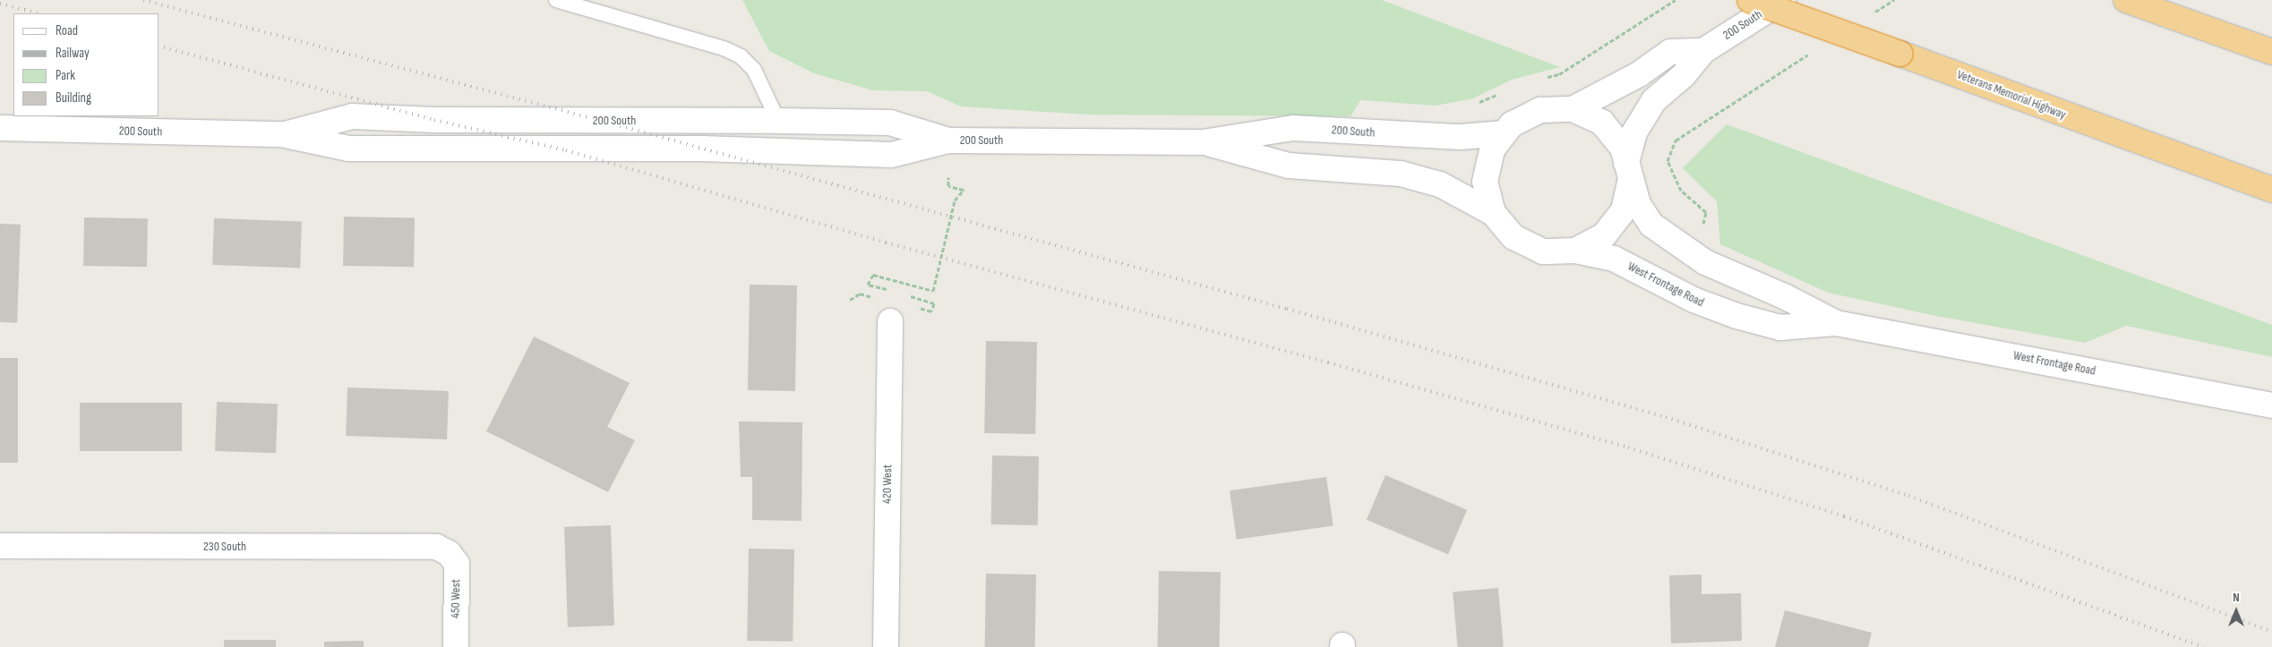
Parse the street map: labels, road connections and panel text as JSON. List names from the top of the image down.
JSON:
{
  "streets": {
    "highway": ["Veterans Memorial Highway"],
    "street": [
      "200 South",
      "West Frontage Road",
      "420 West",
      "230 South",
      "450 West"
    ]
  },
  "crossings": [
    ["200 South", "West Frontage Road"],
    ["230 South", "450 West"]
  ],
  "legend": [
    "Road",
    "Railway",
    "Park",
    "Building"
  ],
  "north": "top"
}
